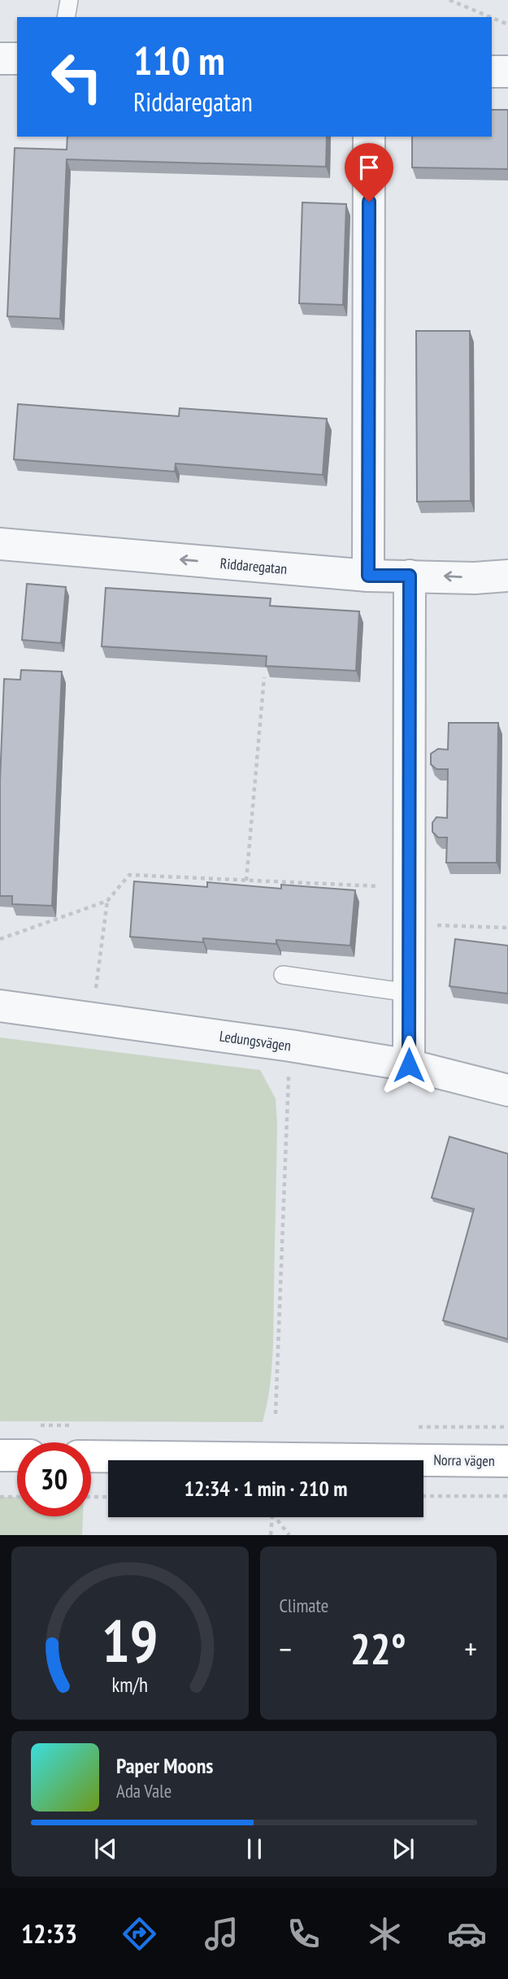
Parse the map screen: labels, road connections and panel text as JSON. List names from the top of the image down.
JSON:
{
  "streets": {
    "main road": ["Norra vägen"],
    "street": ["Riddaregatan", "Ledungsvägen"]
  },
  "one_way": ["Riddaregatan"],
  "page": {
    "turn": ["110 m", "Riddaregatan"],
    "limit": "30",
    "trip": "12:34 · 1 min · 210 m",
    "tile": "Climate",
    "heat": ["−", "22°", "+"],
    "song": ["Paper Moons", "Ada Vale"],
    "tabs": "12:33",
    "gauge": ["19", "km/h"]
  }
}
